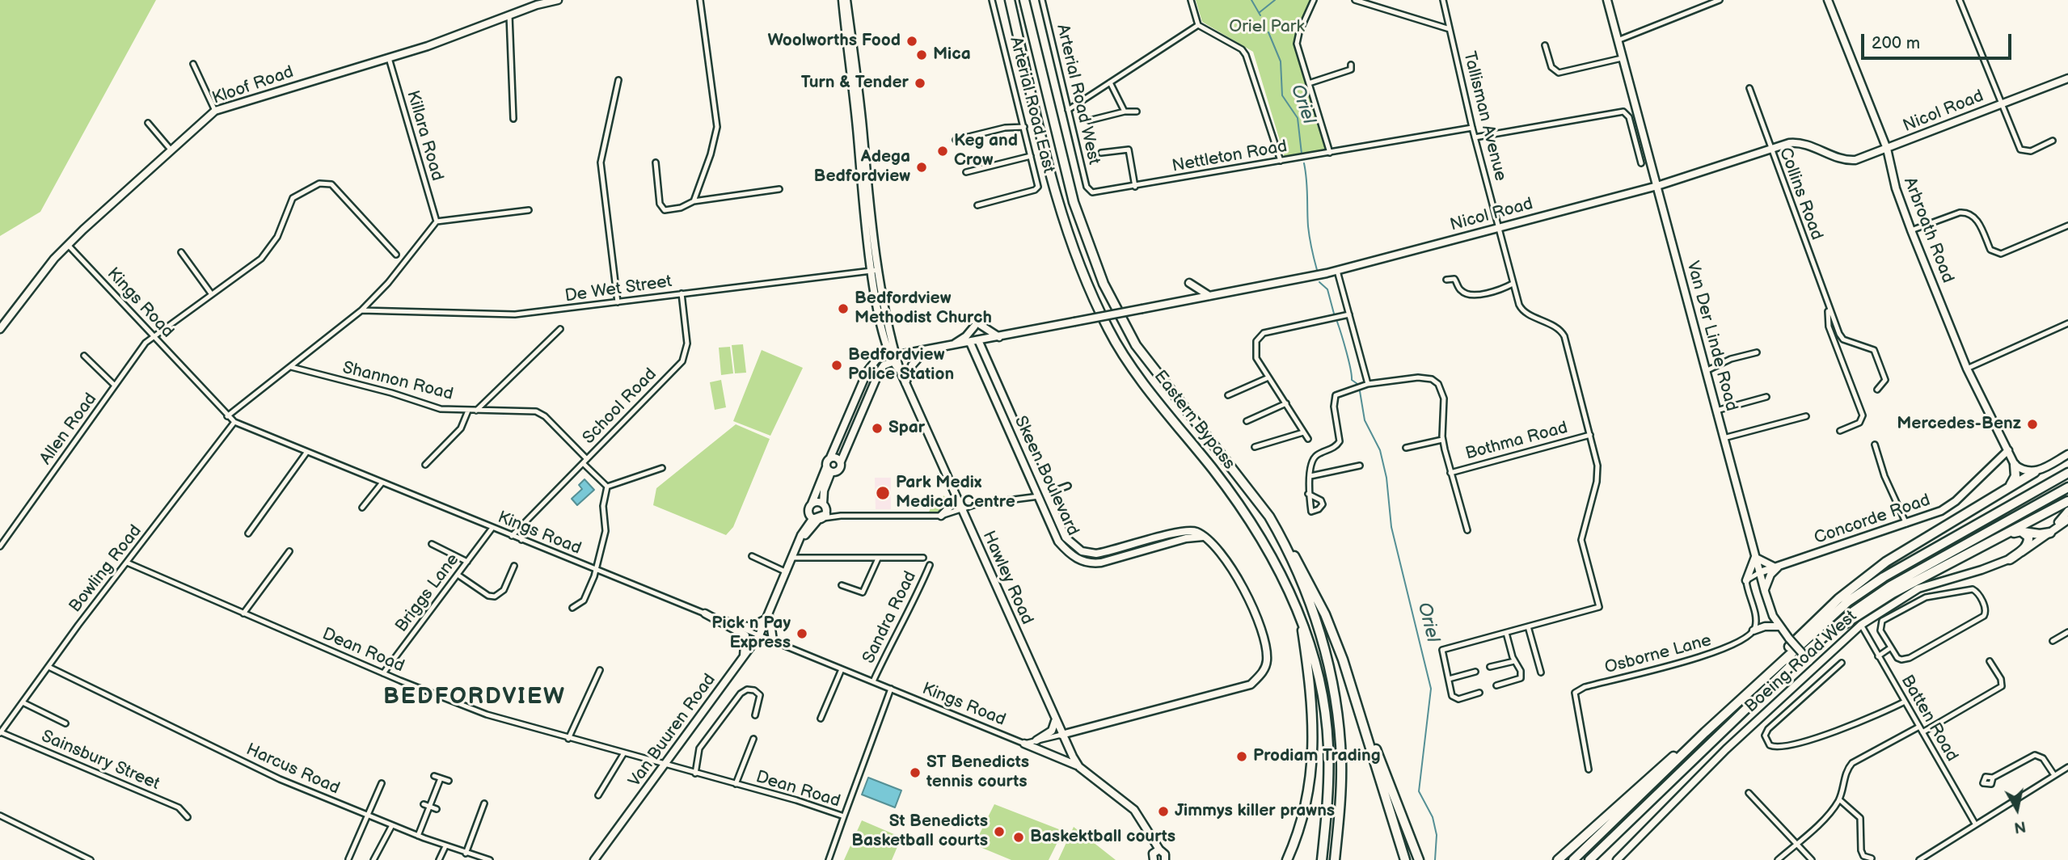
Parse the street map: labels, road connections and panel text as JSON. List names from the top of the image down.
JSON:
{
  "streets": {
    "highway": ["Eastern Bypass"],
    "main road": [
      "Kloof Road",
      "Nicol Road",
      "Arbroath Road",
      "Van Der Linde Road",
      "Skeen Boulevard",
      "Concorde Road",
      "Hawley Road",
      "Boeing Road West",
      "Van Buuren Road"
    ],
    "street": [
      "Arterial Road West",
      "Arterial Road East",
      "Tallisman Avenue",
      "Killara Road",
      "Nettleton Road",
      "Collins Road",
      "De Wet Street",
      "Kings Road",
      "Shannon Road",
      "School Road",
      "Allen Road",
      "Bothma Road",
      "Bowling Road",
      "Briggs Lane",
      "Sandra Road",
      "Dean Road",
      "Osborne Lane",
      "Batten Road",
      "Sainsbury Street",
      "Harcus Road"
    ]
  },
  "crossings": [
    ["Kloof Road", "Killara Road"],
    ["Kloof Road", "Kings Road"],
    ["Arterial Road West", "Nettleton Road"],
    ["Nicol Road", "Tallisman Avenue"],
    ["Nicol Road", "Collins Road"],
    ["Nicol Road", "Arbroath Road"],
    ["Nicol Road", "Van Der Linde Road"],
    ["Nicol Road", "Skeen Boulevard"],
    ["Nicol Road", "Hawley Road"],
    ["Tallisman Avenue", "Nettleton Road"],
    ["Tallisman Avenue", "Bothma Road"],
    ["Arbroath Road", "Concorde Road"],
    ["De Wet Street", "School Road"],
    ["Kings Road", "School Road"],
    ["Kings Road", "Allen Road"],
    ["Kings Road", "Bowling Road"],
    ["Kings Road", "Briggs Lane"],
    ["Kings Road", "Sandra Road"],
    ["Kings Road", "Van Buuren Road"],
    ["Van Der Linde Road", "Concorde Road"],
    ["Van Der Linde Road", "Boeing Road West"],
    ["Shannon Road", "School Road"],
    ["Skeen Boulevard", "Hawley Road"],
    ["Bowling Road", "Dean Road"],
    ["Bowling Road", "Sainsbury Street"],
    ["Bowling Road", "Harcus Road"],
    ["Briggs Lane", "Dean Road"],
    ["Dean Road", "Van Buuren Road"],
    ["Boeing Road West", "Batten Road"]
  ],
  "districts": ["BEDFORDVIEW"],
  "water": ["Oriel"],
  "parks": ["Oriel Park"],
  "places": [
    "Woolworths Food",
    "Mica",
    "Turn & Tender",
    "Keg and Crow",
    "Adega Bedfordview",
    "Bedfordview Methodist Church",
    "Bedfordview Police Station",
    "Mercedes-Benz",
    "Spar",
    "Park Medix Medical Centre",
    "Pick n Pay Express",
    "Prodiam Trading",
    "ST Benedicts tennis courts",
    "Jimmys killer prawns",
    "St Benedicts Basketball courts",
    "Baskektball courts"
  ],
  "scale_bar": "200 m",
  "north": "bottom"
}
